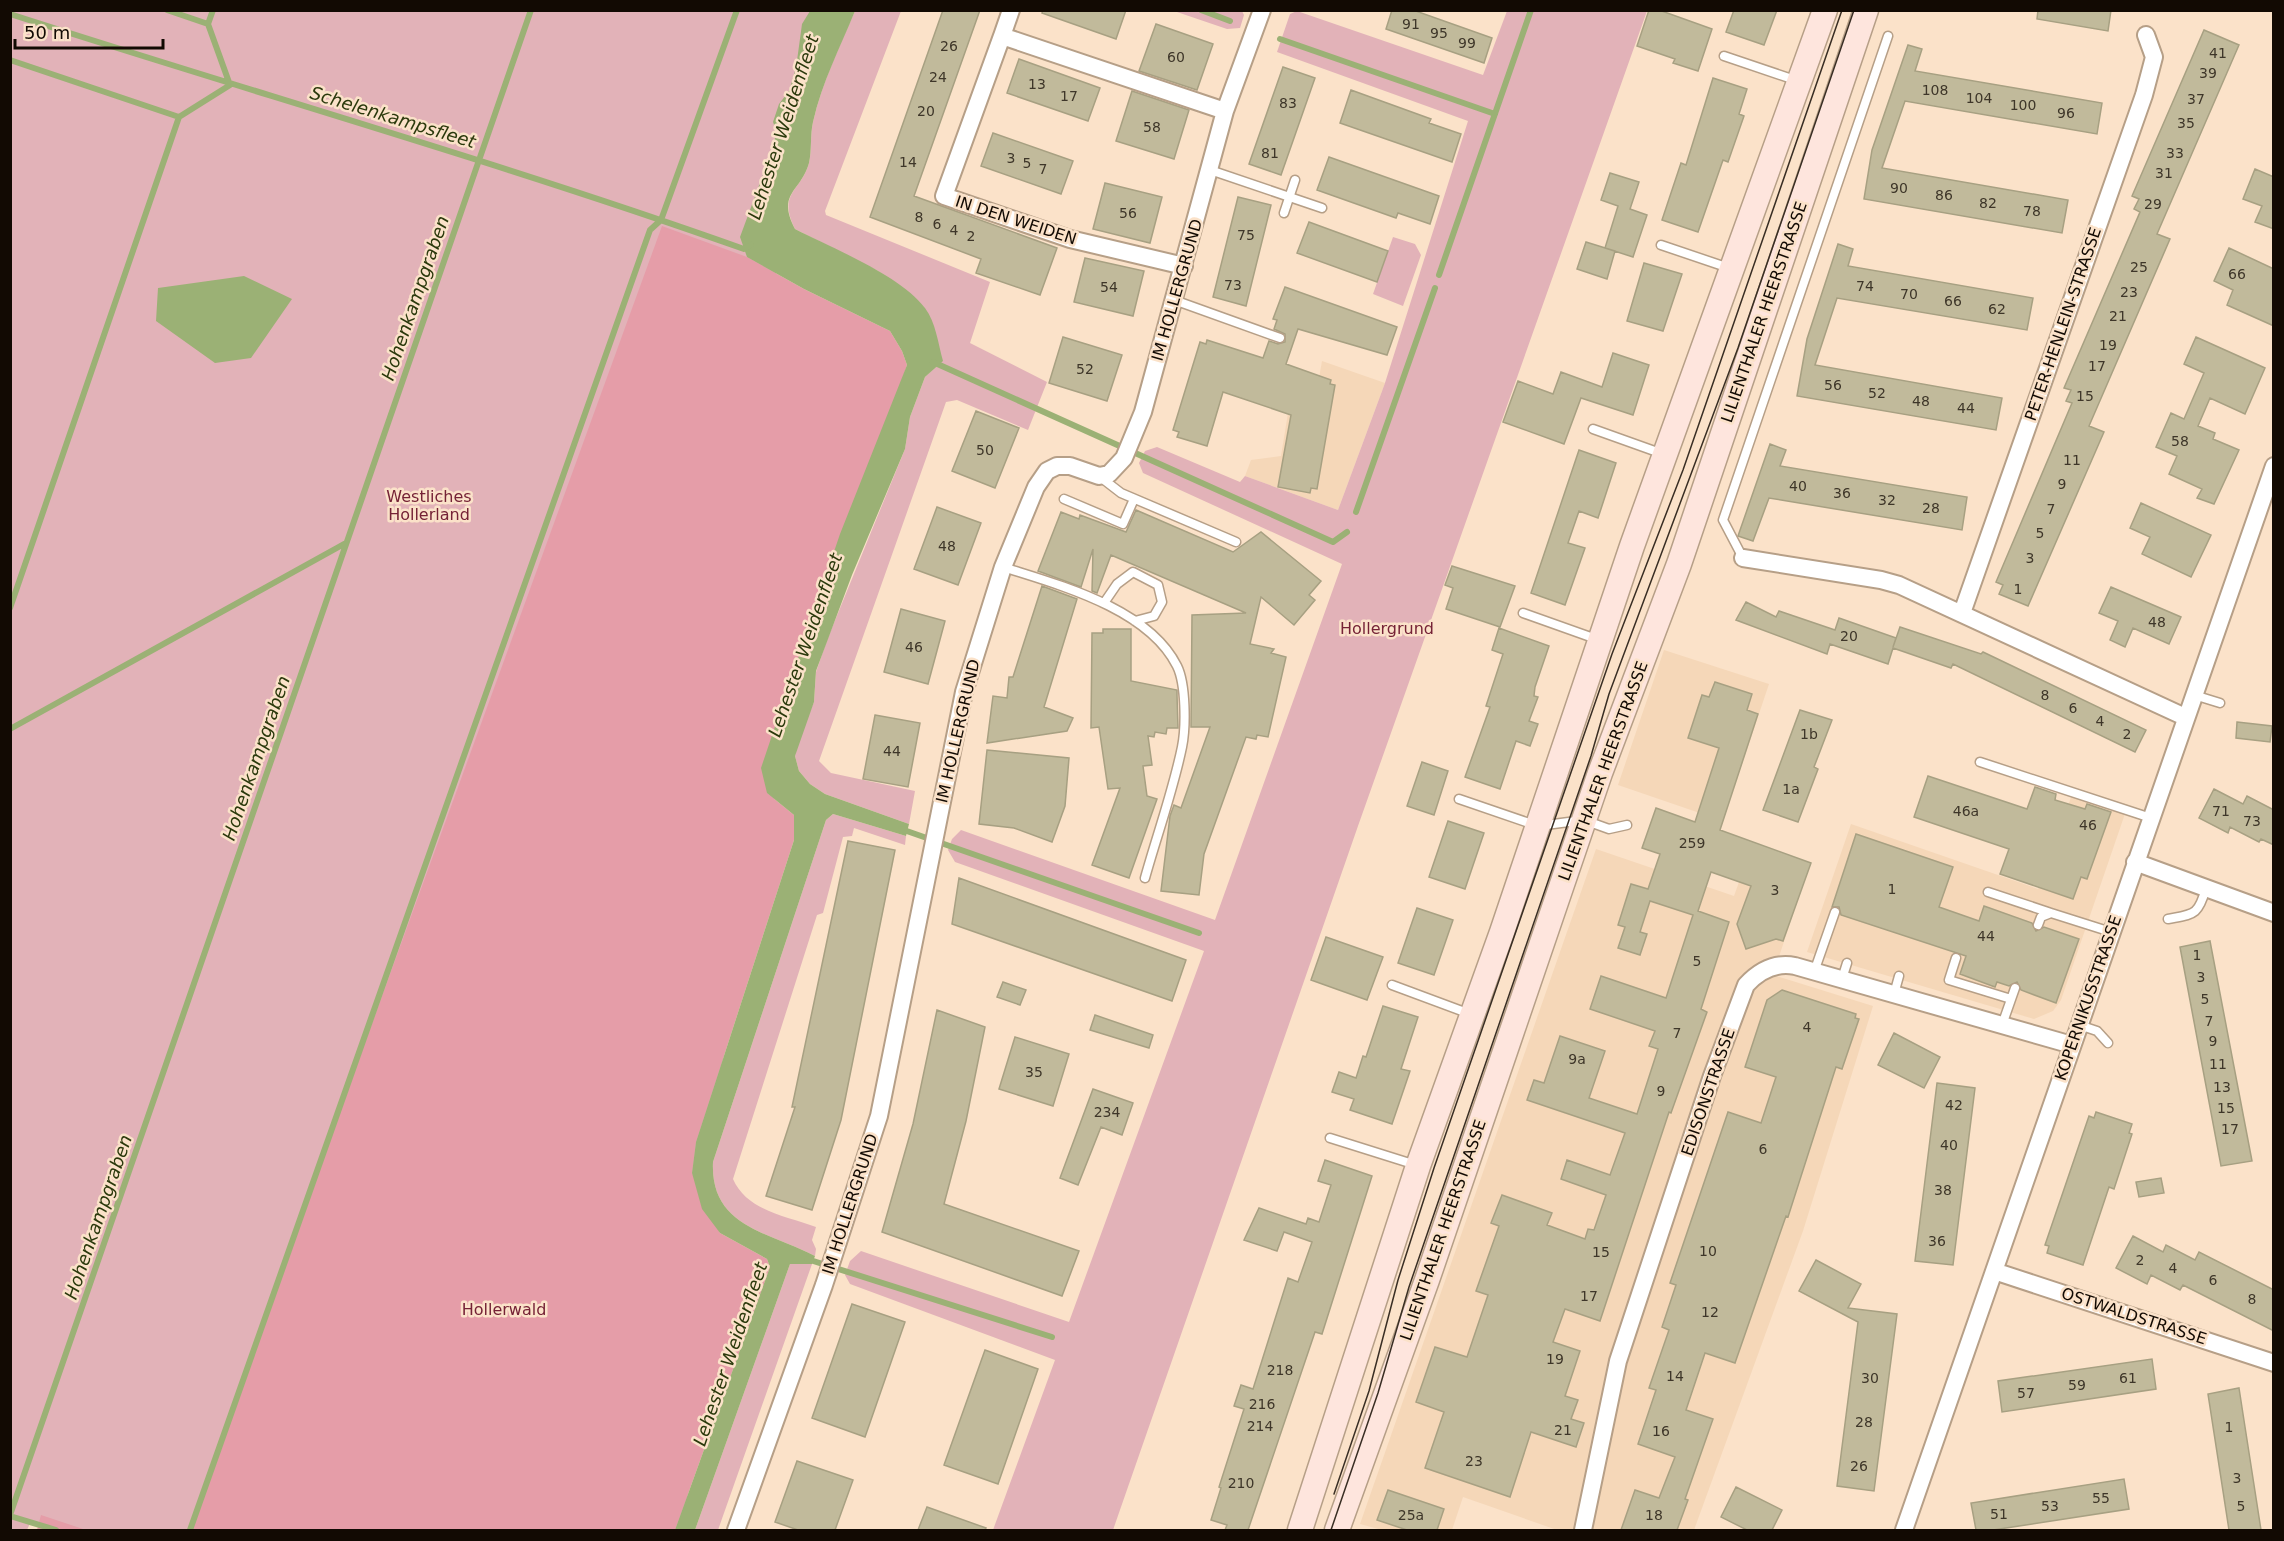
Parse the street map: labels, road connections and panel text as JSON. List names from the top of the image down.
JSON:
{
  "streets": {
    "main road": ["LILIENTHALER HEERSTRASSE"],
    "street": [
      "IN DEN WEIDEN",
      "IM HOLLERGRUND",
      "PETER-HENLEIN-STRASSE",
      "KOPERNIKUSSTRASSE",
      "EDISONSTRASSE",
      "OSTWALDSTRASSE"
    ]
  },
  "crossings": [
    ["IN DEN WEIDEN", "IM HOLLERGRUND"],
    ["KOPERNIKUSSTRASSE", "EDISONSTRASSE"],
    ["KOPERNIKUSSTRASSE", "OSTWALDSTRASSE"]
  ],
  "water": ["Schelenkampsfleet", "Lehester Weidenfleet", "Hohenkampgraben"],
  "parks": ["Westliches Hollerland", "Hollergrund", "Hollerwald"],
  "house_numbers": [
    "91",
    "95",
    "99",
    "26",
    "41",
    "60",
    "39",
    "24",
    "13",
    "108",
    "17",
    "104",
    "37",
    "83",
    "100",
    "20",
    "96",
    "35",
    "58",
    "81",
    "33",
    "3",
    "14",
    "5",
    "7",
    "31",
    "90",
    "86",
    "82",
    "29",
    "78",
    "56",
    "8",
    "6",
    "4",
    "75",
    "2",
    "25",
    "66",
    "73",
    "74",
    "54",
    "23",
    "70",
    "66",
    "62",
    "21",
    "19",
    "17",
    "52",
    "56",
    "52",
    "15",
    "48",
    "44",
    "58",
    "50",
    "11",
    "9",
    "40",
    "36",
    "32",
    "28",
    "7",
    "5",
    "48",
    "3",
    "1",
    "48",
    "20",
    "46",
    "8",
    "6",
    "4",
    "1b",
    "2",
    "44",
    "1a",
    "46a",
    "71",
    "73",
    "46",
    "259",
    "1",
    "3",
    "44",
    "1",
    "5",
    "3",
    "5",
    "7",
    "4",
    "7",
    "9",
    "9a",
    "11",
    "35",
    "13",
    "9",
    "42",
    "15",
    "234",
    "17",
    "40",
    "6",
    "38",
    "36",
    "10",
    "15",
    "2",
    "4",
    "6",
    "17",
    "8",
    "12",
    "19",
    "218",
    "14",
    "30",
    "61",
    "59",
    "57",
    "216",
    "28",
    "214",
    "1",
    "21",
    "16",
    "23",
    "26",
    "3",
    "210",
    "55",
    "53",
    "5",
    "51",
    "25a",
    "18"
  ],
  "scale_bar": "50 m"
}
